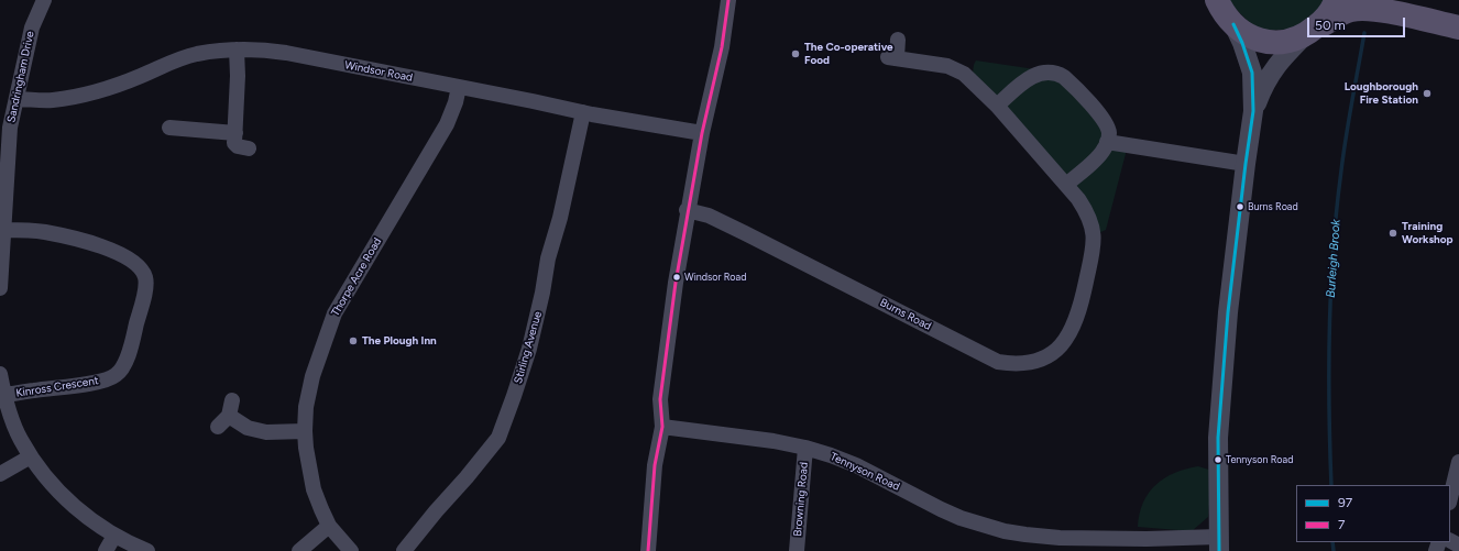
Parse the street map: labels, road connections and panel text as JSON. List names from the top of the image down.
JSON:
{
  "streets": {
    "street": [
      "Windsor Road",
      "Sandringham Drive",
      "Thorpe Acre Road",
      "Burns Road",
      "Stirling Avenue",
      "Kinross Crescent",
      "Tennyson Road",
      "Browning Road"
    ]
  },
  "crossings": [
    ["Windsor Road", "Sandringham Drive"],
    ["Windsor Road", "Thorpe Acre Road"],
    ["Windsor Road", "Stirling Avenue"],
    ["Sandringham Drive", "Kinross Crescent"],
    ["Tennyson Road", "Browning Road"]
  ],
  "water": ["Burleigh Brook"],
  "places": [
    "The Co-operative Food",
    "Loughborough Fire Station",
    "Burns Road",
    "Training Workshop",
    "Windsor Road",
    "The Plough Inn",
    "Tennyson Road"
  ],
  "lines": ["transit line 7", "transit line 97"],
  "legend": ["97", "7"],
  "scale_bar": "50 m"
}
